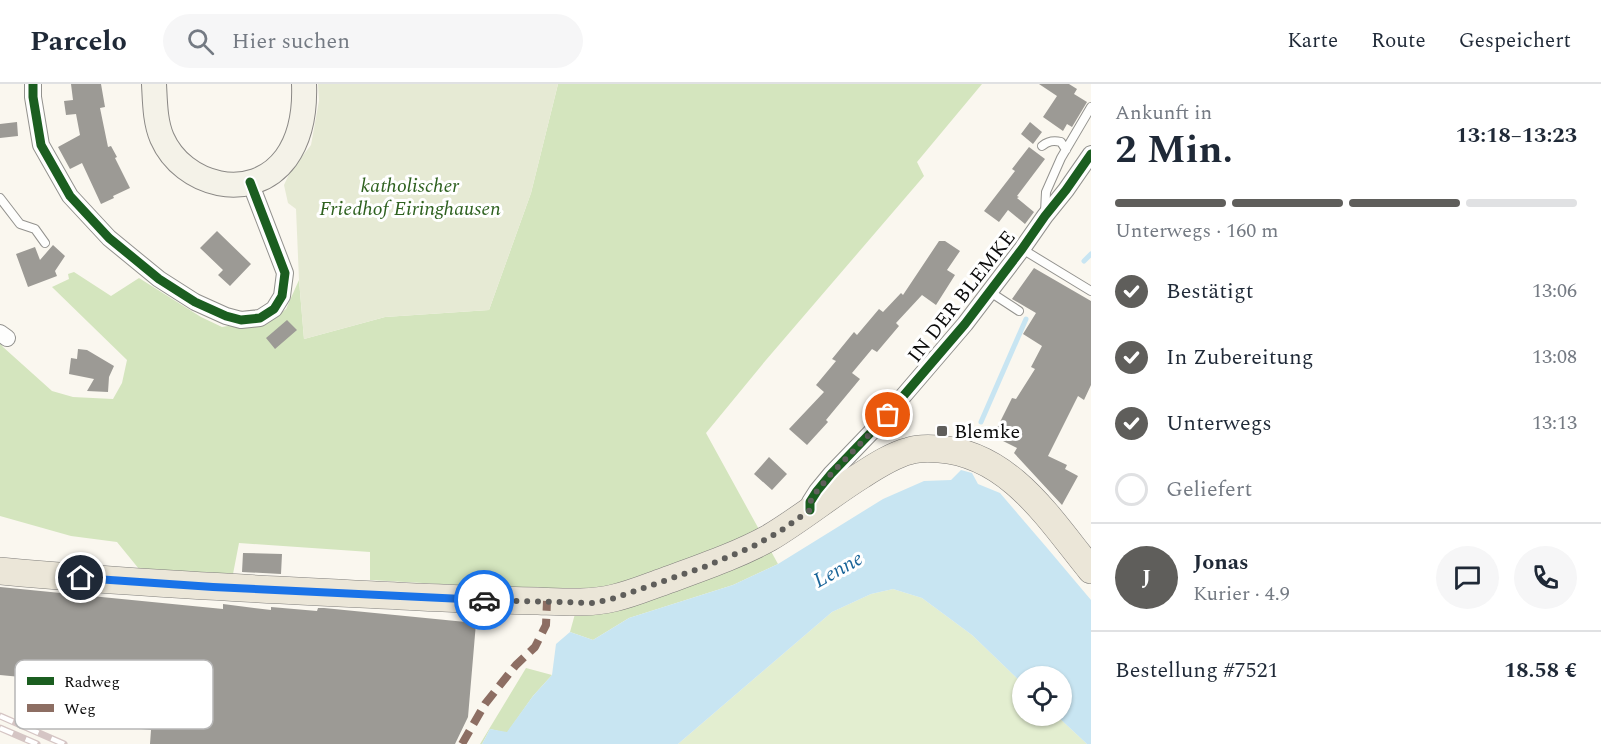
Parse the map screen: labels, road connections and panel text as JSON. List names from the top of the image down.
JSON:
{
  "streets": {
    "street": ["IN DER BLEMKE"]
  },
  "water": ["Lenne"],
  "parks": ["katholischer Friedhof Eiringhausen"],
  "places": {
    "transit": ["Blemke"]
  },
  "legend": ["Radweg", "Weg"],
  "page": {
    "header": "Parcelo",
    "search": "Hier suchen",
    "nav": ["Karte", "Route", "Gespeichert"],
    "heading": ["2 Min.", "Ankunft in", "13:18–13:23"],
    "panel": [
      "Jonas",
      "Kurier · 4.9",
      "Bestellung #7521",
      "18.58 €"
    ],
    "bar": "Unterwegs · 160 m",
    "list": [
      ["Bestätigt", "13:06"],
      ["In Zubereitung", "13:08"],
      ["Unterwegs", "13:13"],
      "Geliefert"
    ],
    "round": "J"
  }
}
